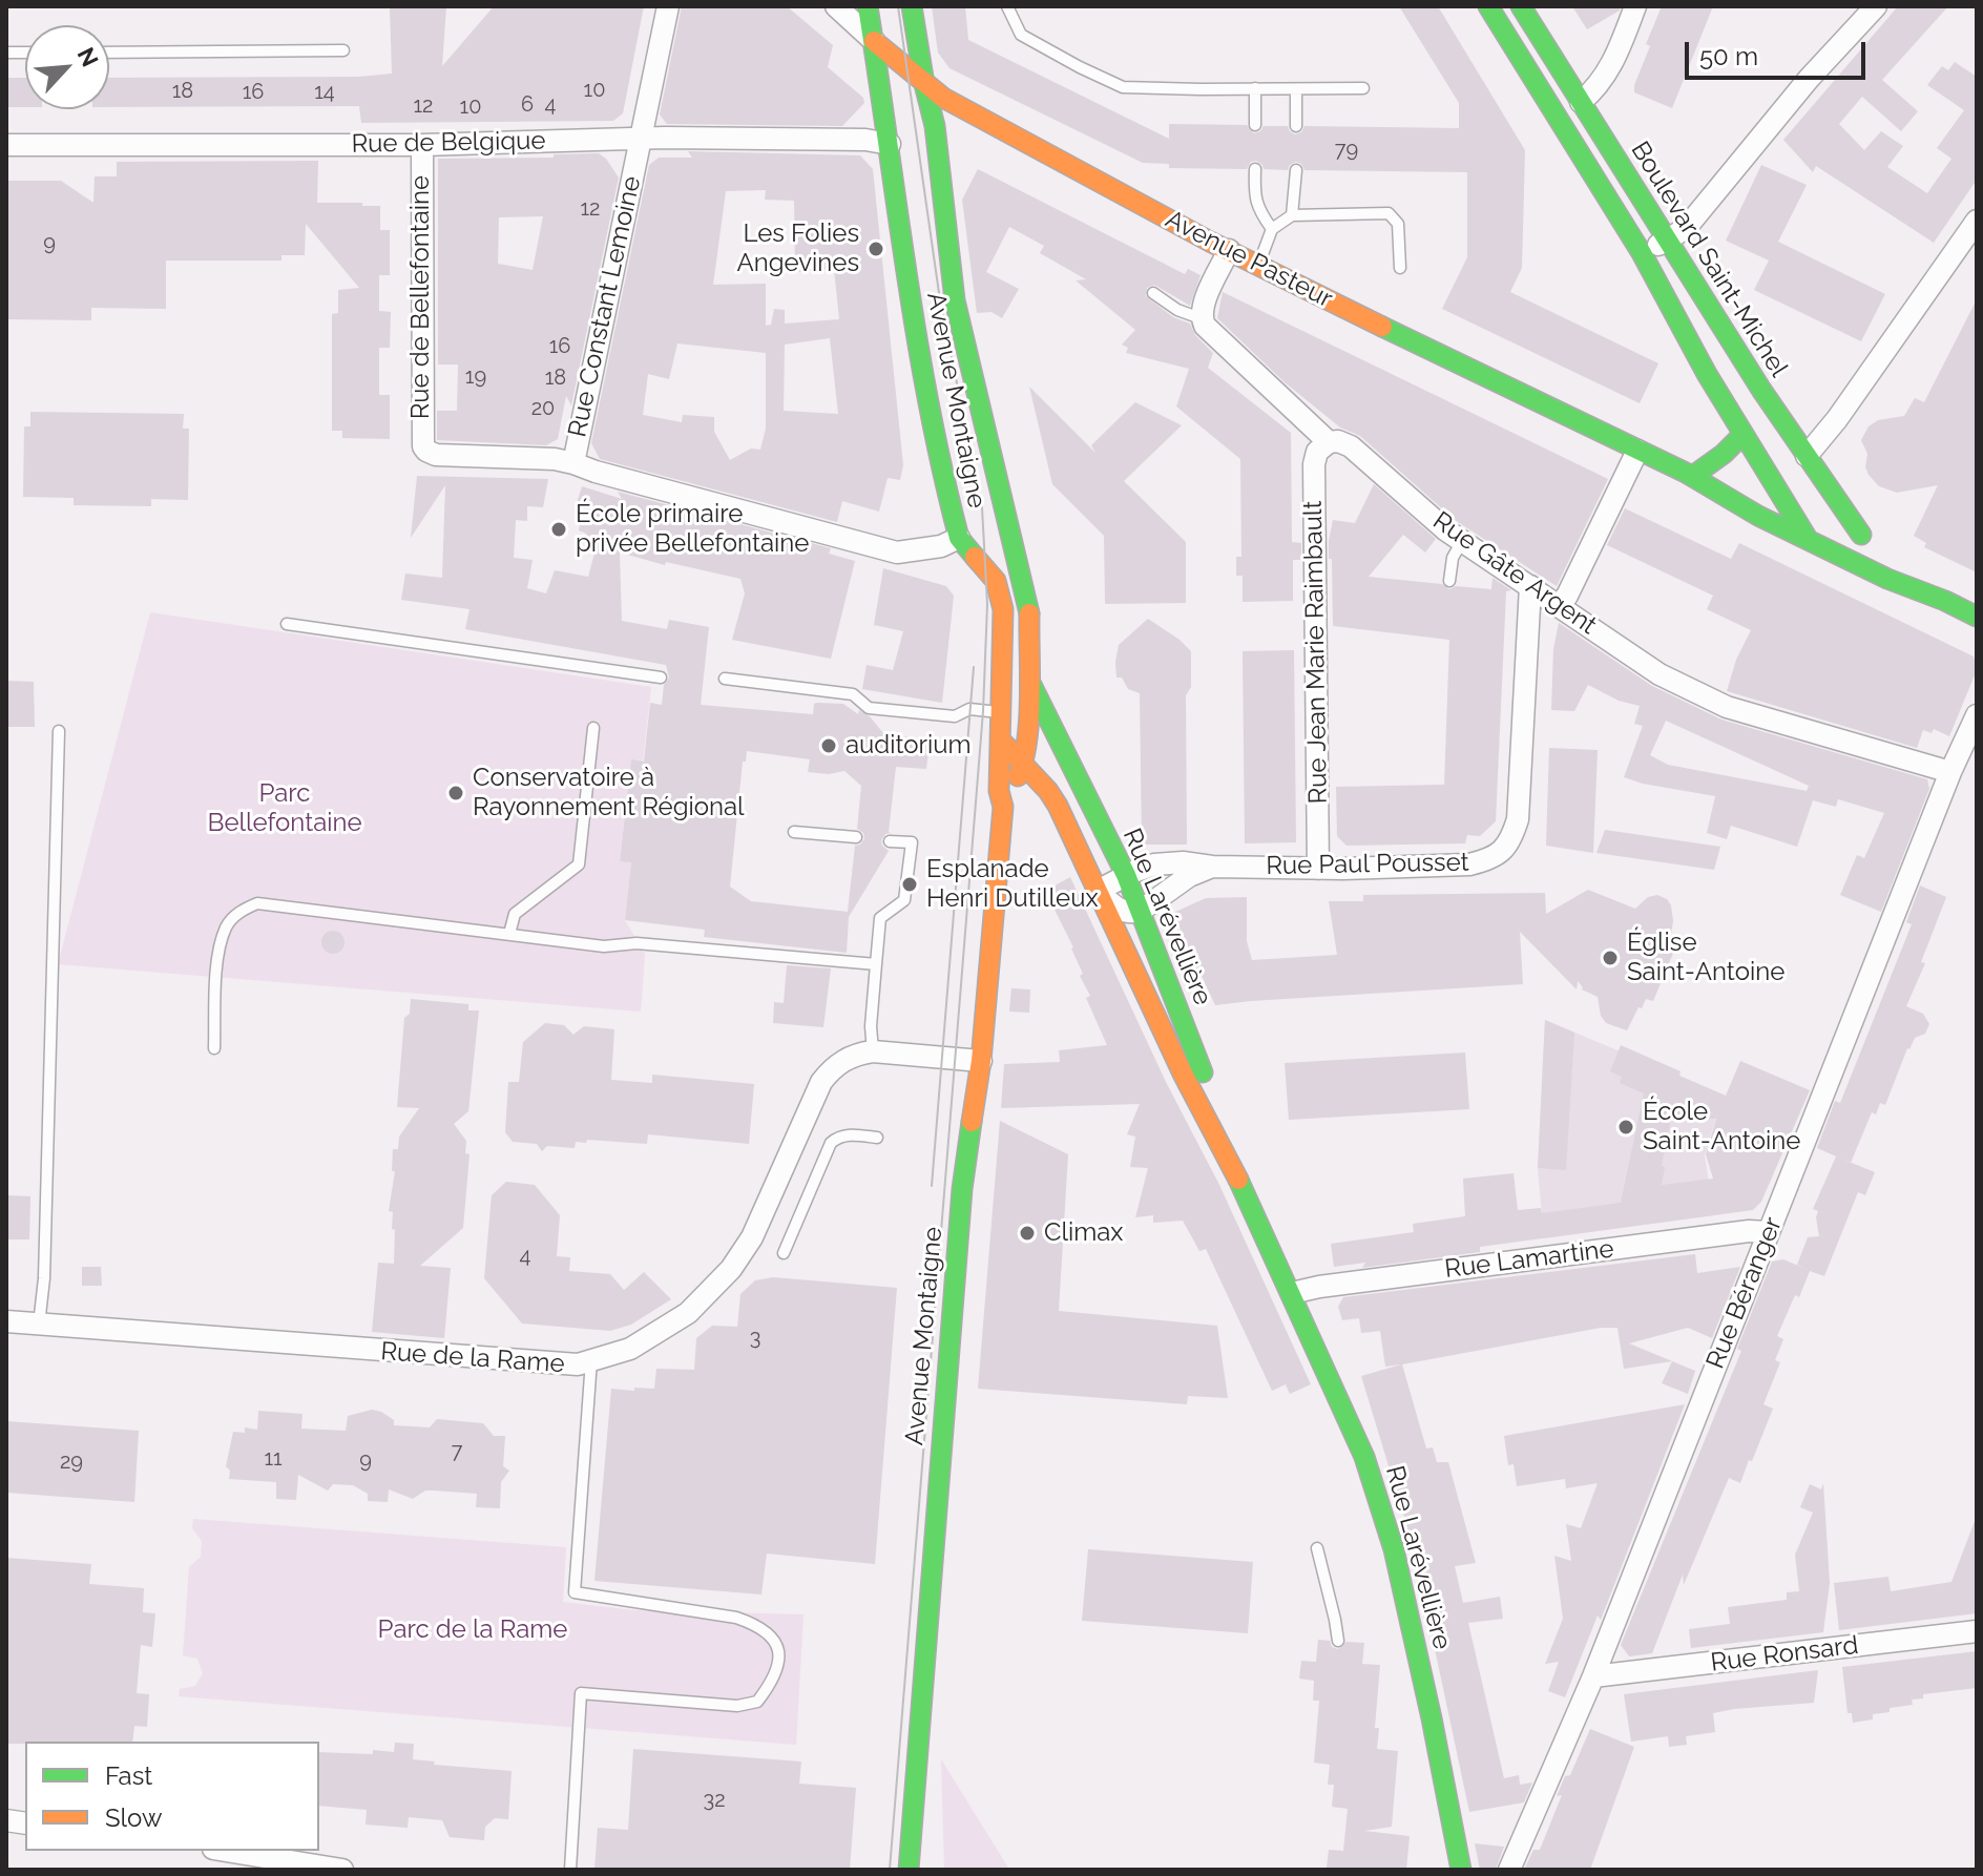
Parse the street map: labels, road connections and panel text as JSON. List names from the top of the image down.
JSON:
{
  "streets": {
    "main road": [
      "Avenue Pasteur",
      "Boulevard Saint-Michel",
      "Avenue Montaigne",
      "Rue Larévellière"
    ],
    "street": [
      "Rue de Belgique",
      "Rue de Bellefontaine",
      "Rue Constant Lemoine",
      "Rue Gâte Argent",
      "Rue Jean Marie Raimbault",
      "Rue Paul Pousset",
      "Rue Lamartine",
      "Rue Béranger",
      "Rue de la Rame",
      "Rue Ronsard"
    ]
  },
  "crossings": [
    ["Rue de Belgique", "Rue de Bellefontaine"],
    ["Rue de Belgique", "Rue Constant Lemoine"],
    ["Rue de Belgique", "Avenue Montaigne"],
    ["Avenue Pasteur", "Boulevard Saint-Michel"],
    ["Avenue Pasteur", "Avenue Montaigne"],
    ["Rue de Bellefontaine", "Rue Constant Lemoine"],
    ["Rue Constant Lemoine", "Avenue Montaigne"],
    ["Avenue Montaigne", "Rue Larévellière"],
    ["Avenue Montaigne", "Rue de la Rame"],
    ["Rue Gâte Argent", "Rue Jean Marie Raimbault"],
    ["Rue Gâte Argent", "Rue Paul Pousset"],
    ["Rue Gâte Argent", "Rue Béranger"],
    ["Rue Jean Marie Raimbault", "Rue Paul Pousset"],
    ["Rue Paul Pousset", "Rue Larévellière"],
    ["Rue Larévellière", "Rue Lamartine"],
    ["Rue Lamartine", "Rue Béranger"],
    ["Rue Béranger", "Rue Ronsard"]
  ],
  "parks": ["Parc Bellefontaine", "Parc de la Rame"],
  "places": [
    "Les Folies Angevines",
    "École primaire privée Bellefontaine",
    "auditorium",
    "Conservatoire à Rayonnement Régional",
    "Esplanade Henri Dutilleux",
    "Église Saint-Antoine",
    "École Saint-Antoine",
    "Climax"
  ],
  "house_numbers": [
    "10",
    "18",
    "16",
    "14",
    "6",
    "4",
    "12",
    "10",
    "79",
    "12",
    "9",
    "16",
    "19",
    "18",
    "20",
    "4",
    "3",
    "7",
    "11",
    "9",
    "29",
    "32"
  ],
  "legend": ["Fast", "Slow"],
  "scale_bar": "50 m",
  "north": "top right"
}
